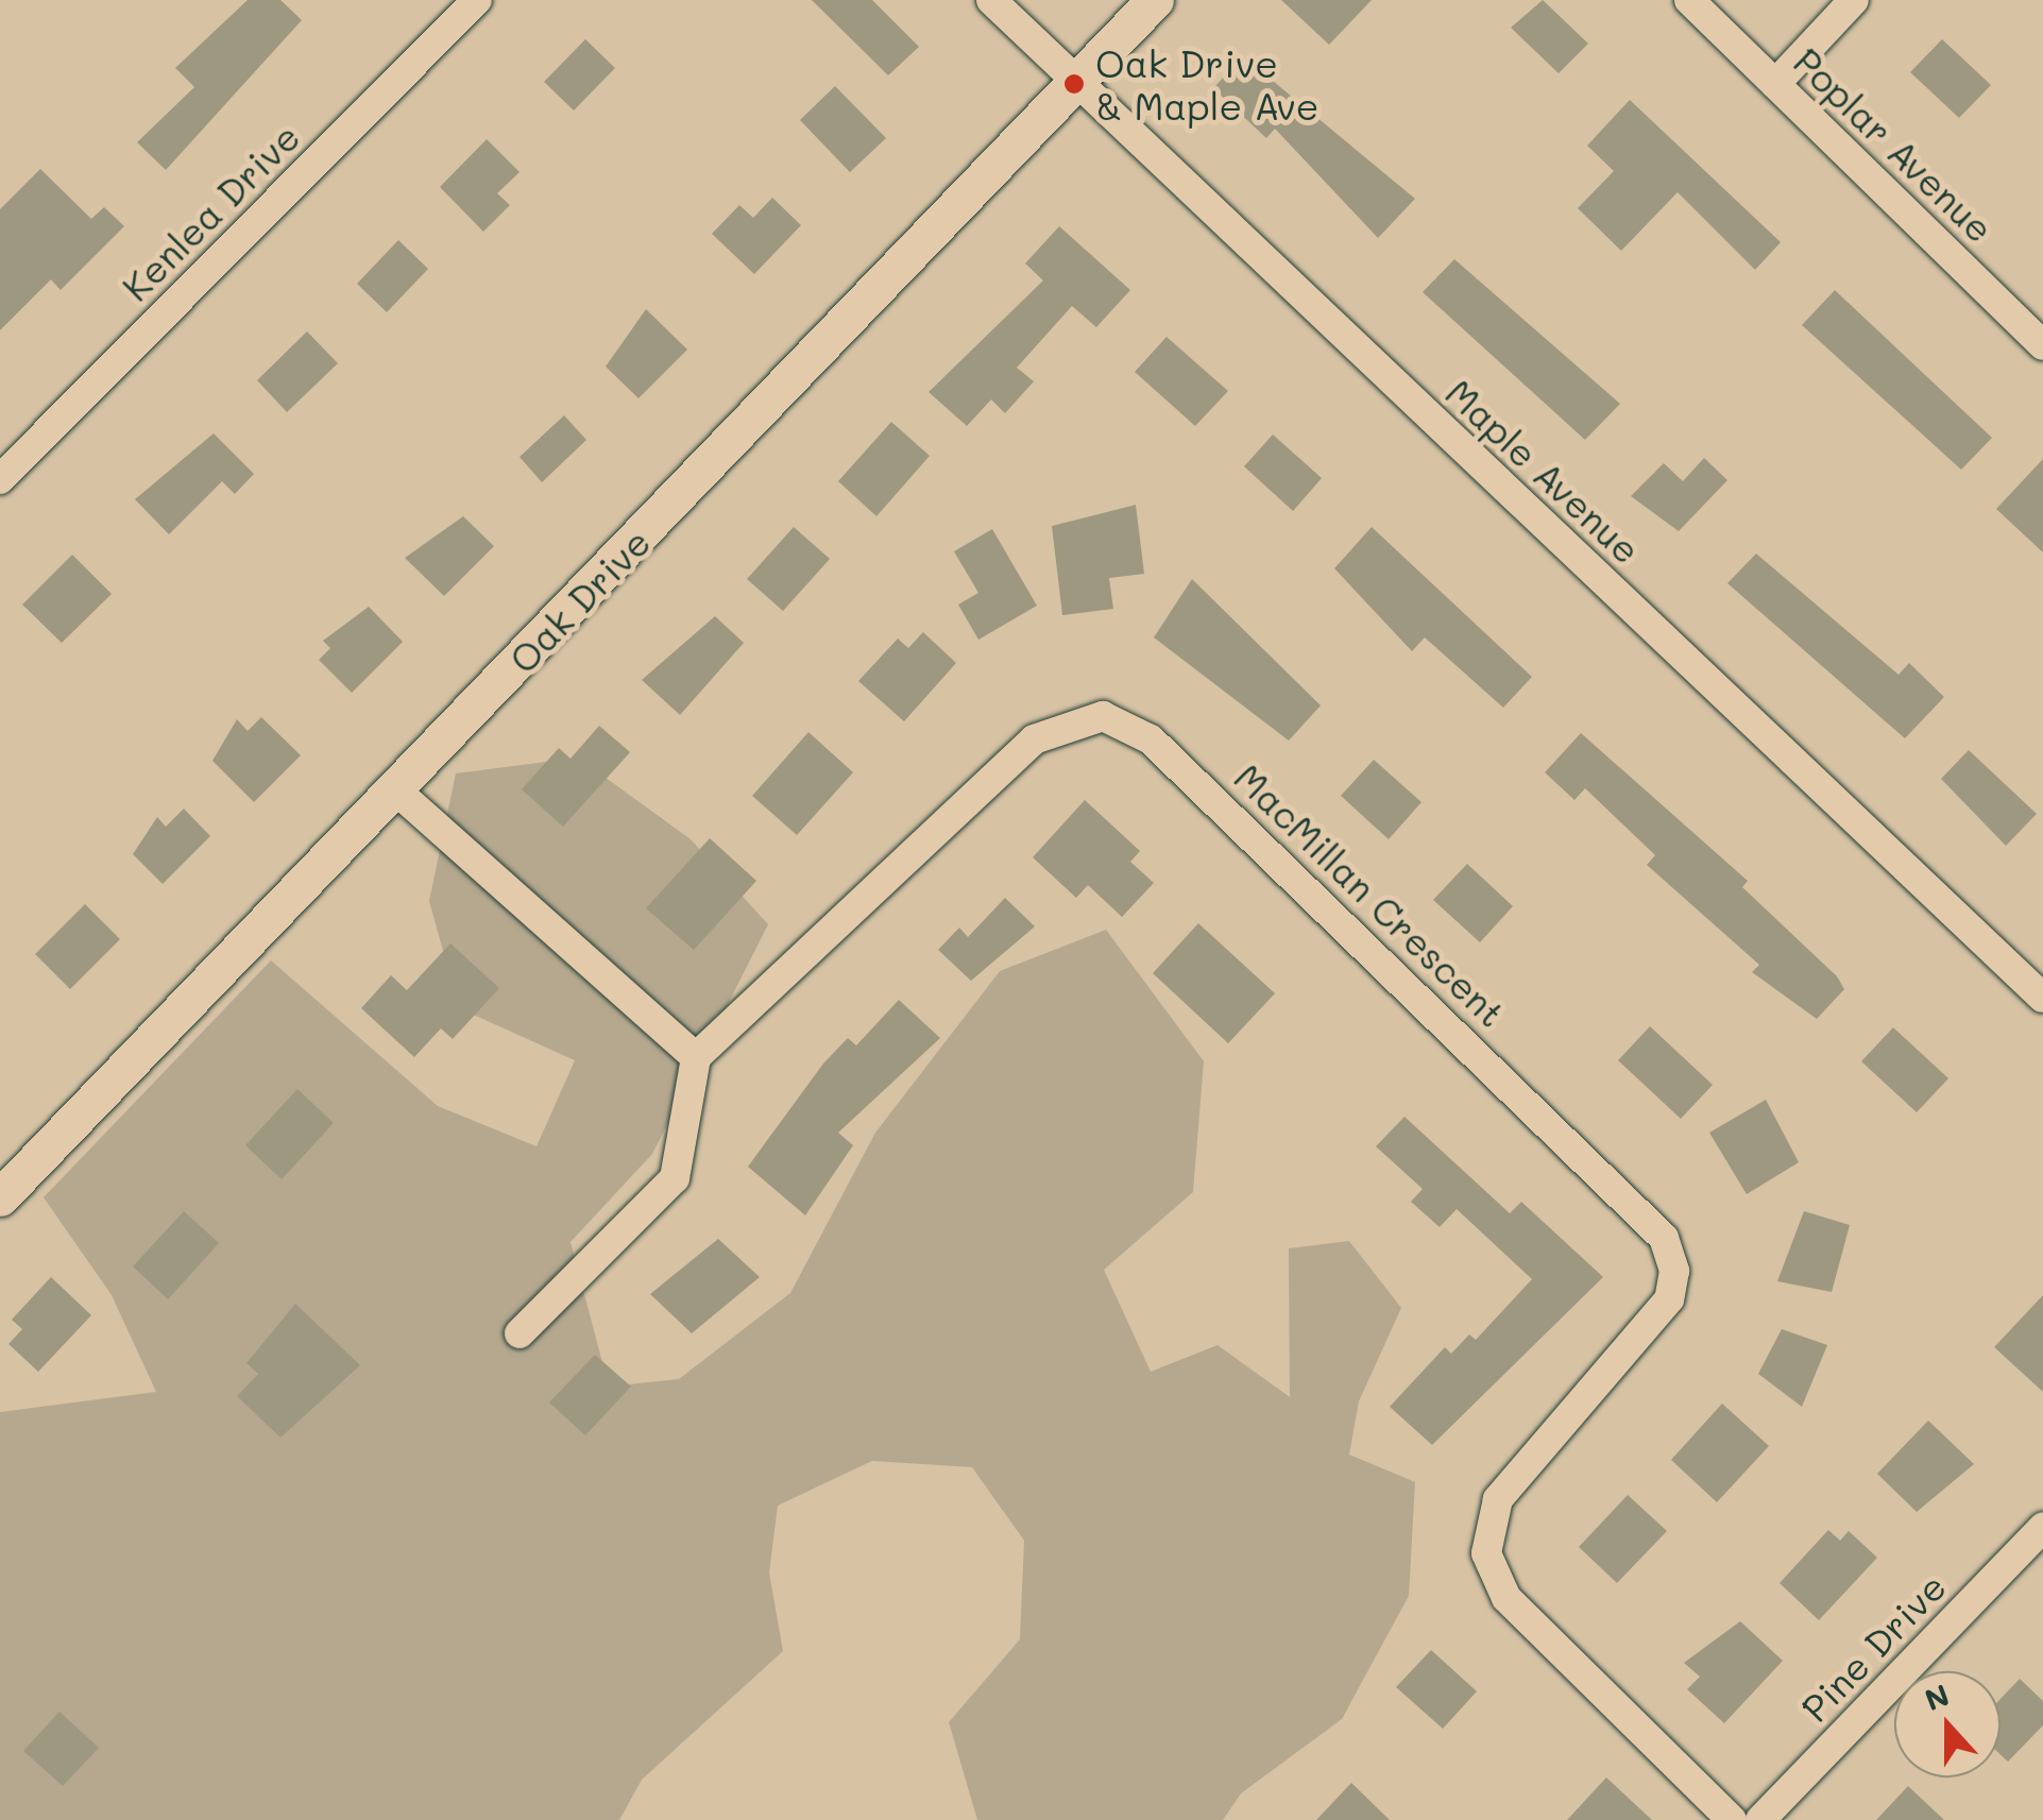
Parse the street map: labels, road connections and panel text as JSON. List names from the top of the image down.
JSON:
{
  "streets": {
    "street": [
      "Poplar Avenue",
      "Kenlea Drive",
      "Maple Avenue",
      "Oak Drive",
      "MacMillan Crescent",
      "Pine Drive"
    ]
  },
  "crossings": [
    ["Maple Avenue", "Oak Drive"]
  ],
  "places": ["Oak Drive & Maple Ave"],
  "north": "top"
}
